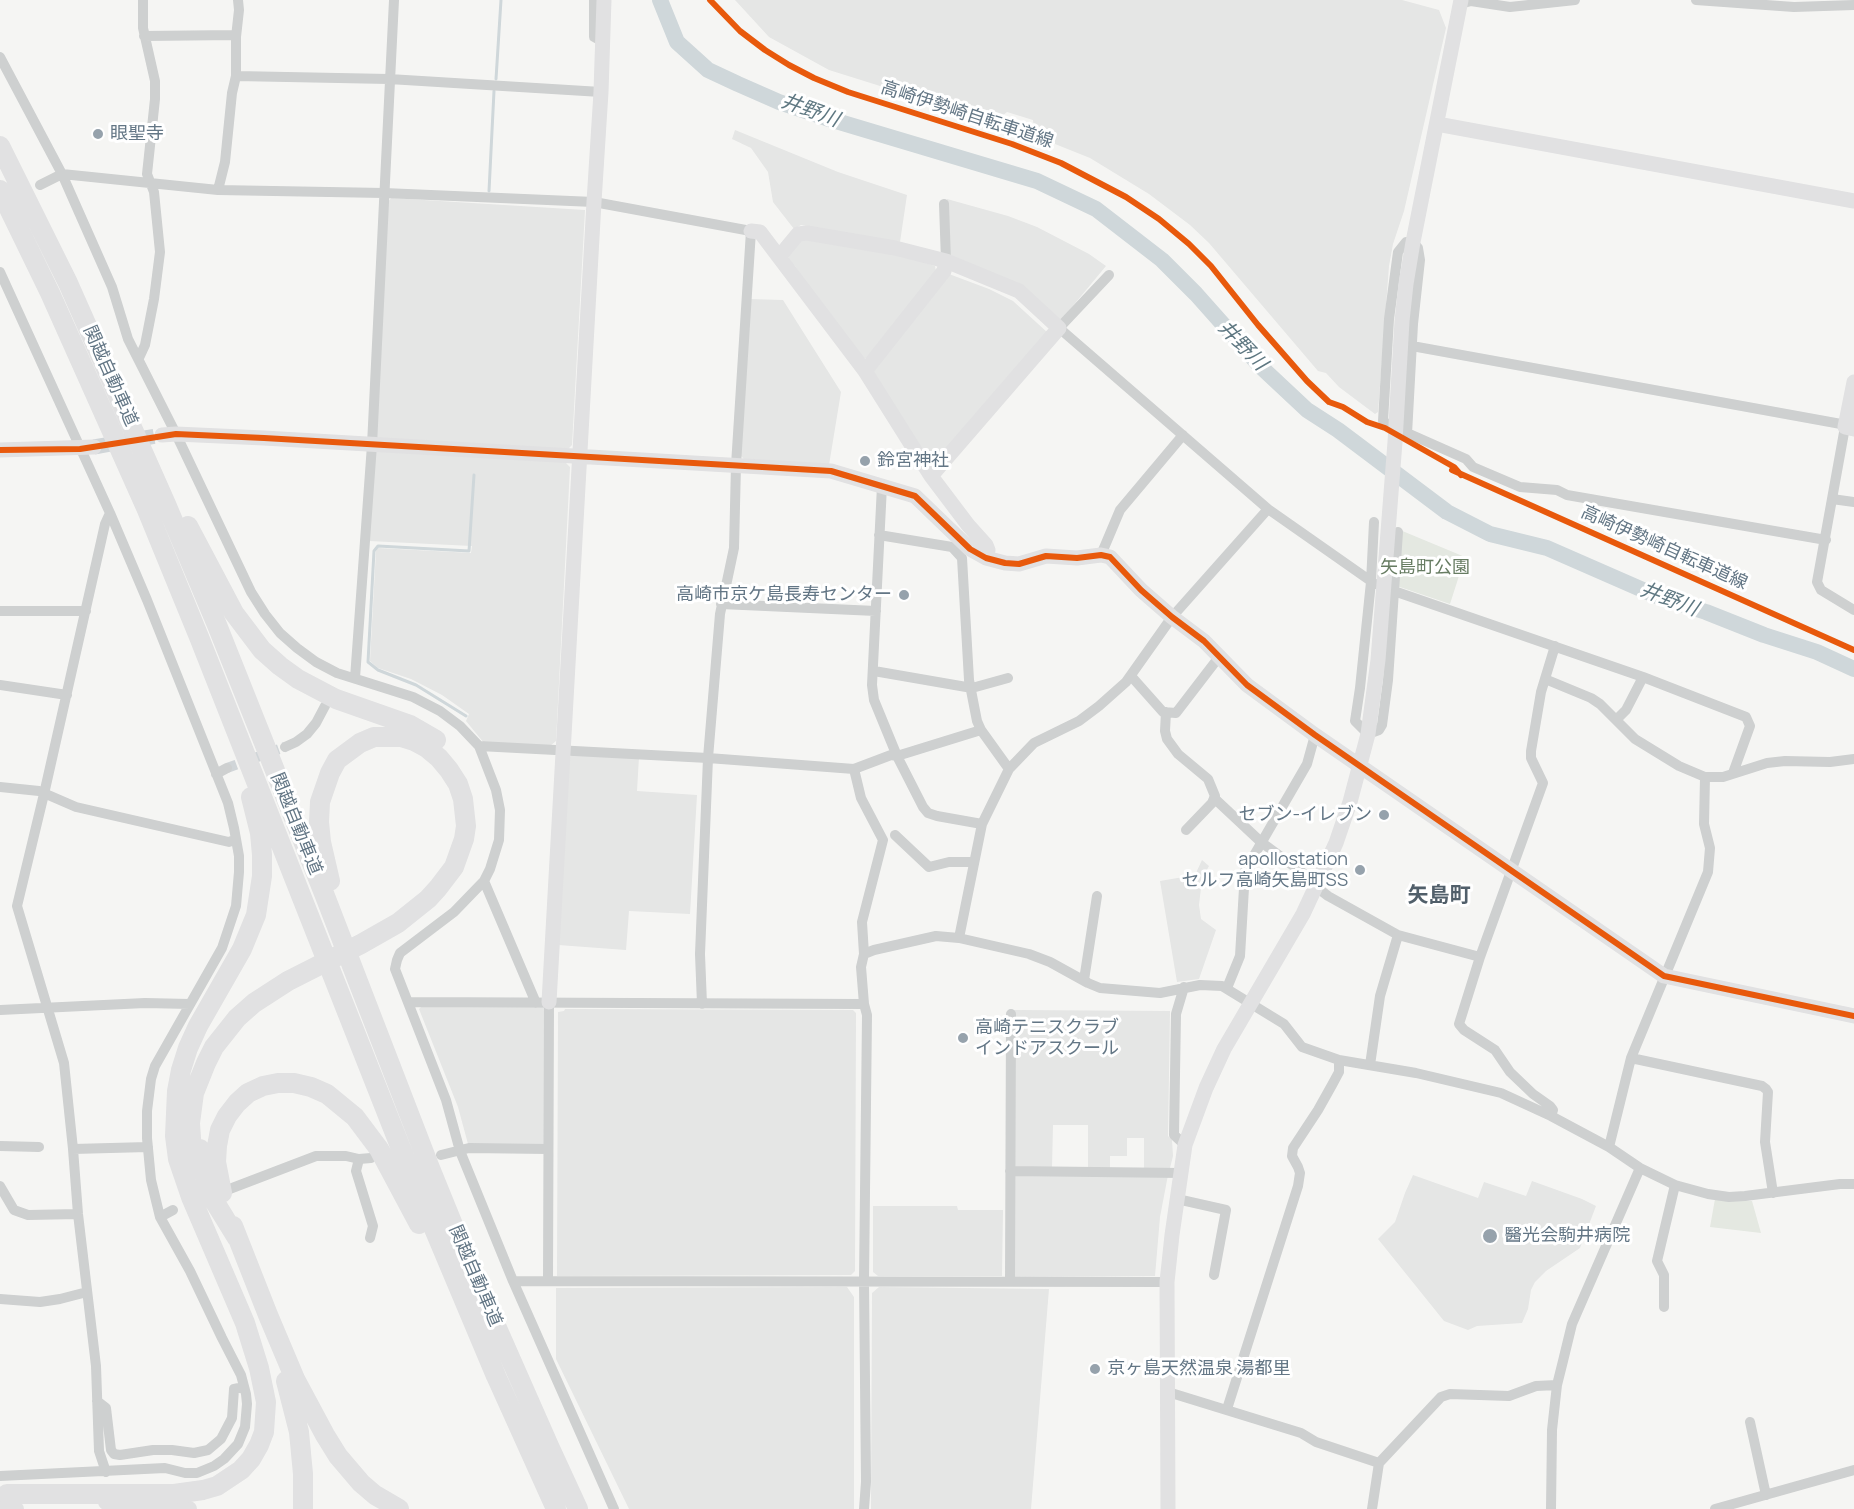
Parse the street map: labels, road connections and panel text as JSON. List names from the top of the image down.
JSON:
{
  "streets": {
    "highway": ["関越自動車道"],
    "cycle path": ["高崎伊勢崎自転車道線"]
  },
  "districts": ["矢島町"],
  "water": ["井野川"],
  "parks": ["矢島町公園"],
  "places": [
    "眼聖寺",
    "鈴宮神社",
    "高崎市京ケ島長寿センター",
    "セブン-イレブン",
    "apollostation セルフ高崎矢島町SS",
    "高崎テニスクラブ インドアスクール",
    "醫光会駒井病院",
    "京ヶ島天然温泉 湯都里"
  ]
}
